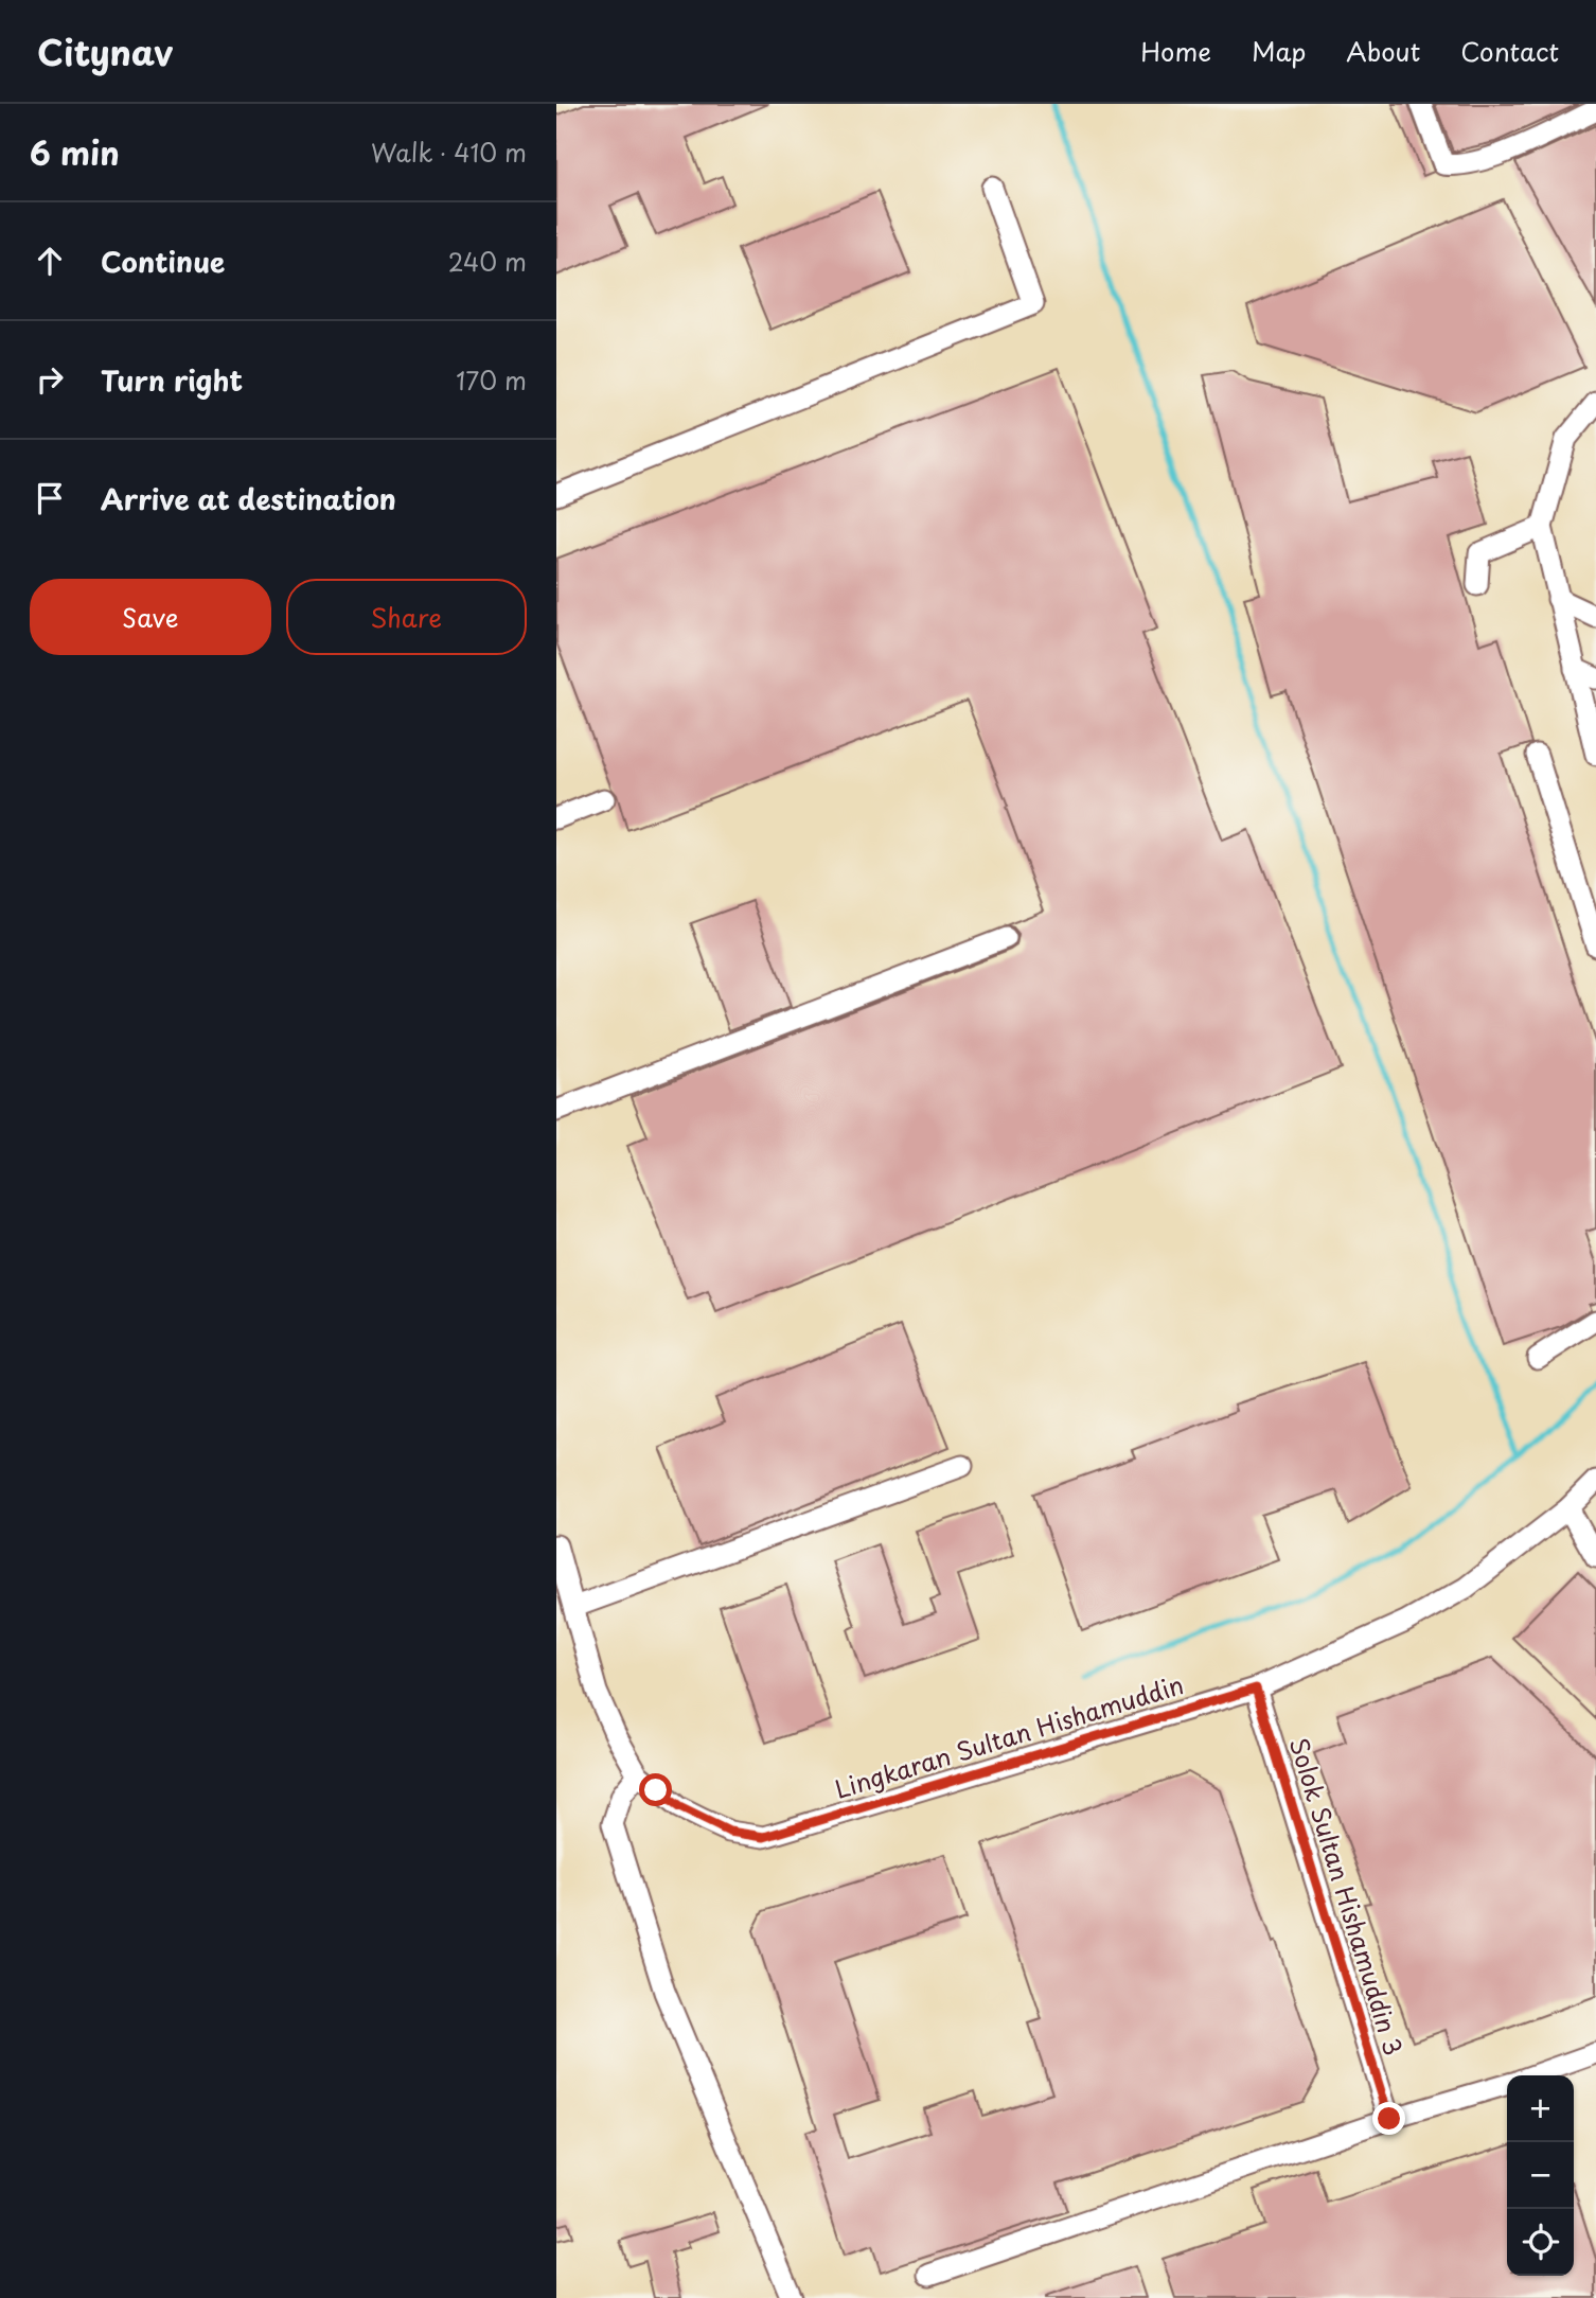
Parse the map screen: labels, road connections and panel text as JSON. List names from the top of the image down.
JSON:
{
  "streets": {
    "street": ["Lingkaran Sultan Hishamuddin", "Solok Sultan Hishamuddin 3"]
  },
  "crossings": [
    ["Lingkaran Sultan Hishamuddin", "Solok Sultan Hishamuddin 3"]
  ],
  "page": {
    "header": "Citynav",
    "nav": [
      "Home",
      "Map",
      "About",
      "Contact"
    ],
    "heading": ["6 min", "Walk · 410 m"],
    "list": [
      ["Continue", "240 m"],
      ["Turn right", "170 m"],
      "Arrive at destination"
    ],
    "buttons": ["Save", "Share"],
    "map_buttons": ["+", "−"]
  }
}
